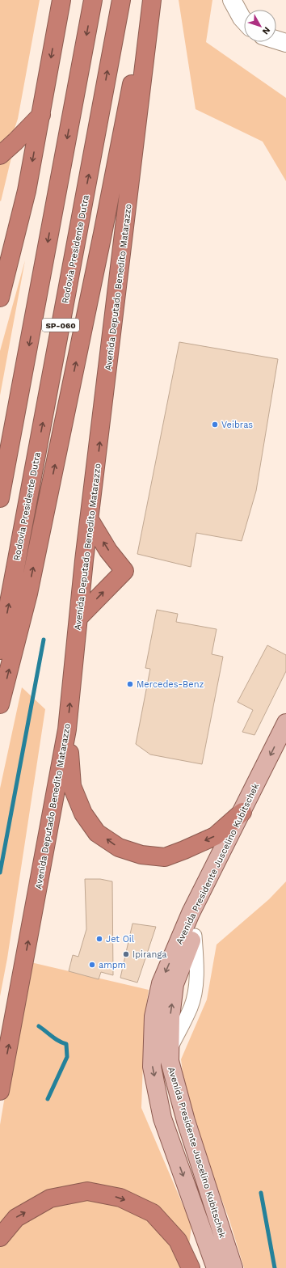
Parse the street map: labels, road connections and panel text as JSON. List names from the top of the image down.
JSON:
{
  "streets": {
    "highway": ["Rodovia Presidente Dutra", "Avenida Deputado Benedito Matarazzo", "SP-060"],
    "main road": ["Avenida Presidente Juscelino Kubitschek"]
  },
  "places": [
    "Veibras",
    "Mercedes-Benz",
    "Jet Oil",
    "Ipiranga",
    "ampm"
  ],
  "north": "bottom right"
}
